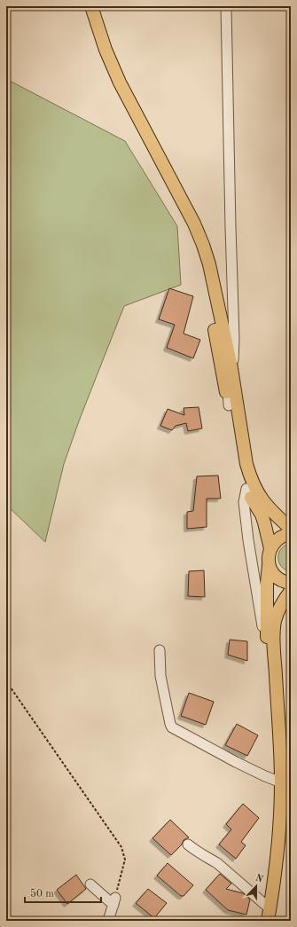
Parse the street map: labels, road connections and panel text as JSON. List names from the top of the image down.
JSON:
{
  "scale_bar": "50 m",
  "north": "top"
}
